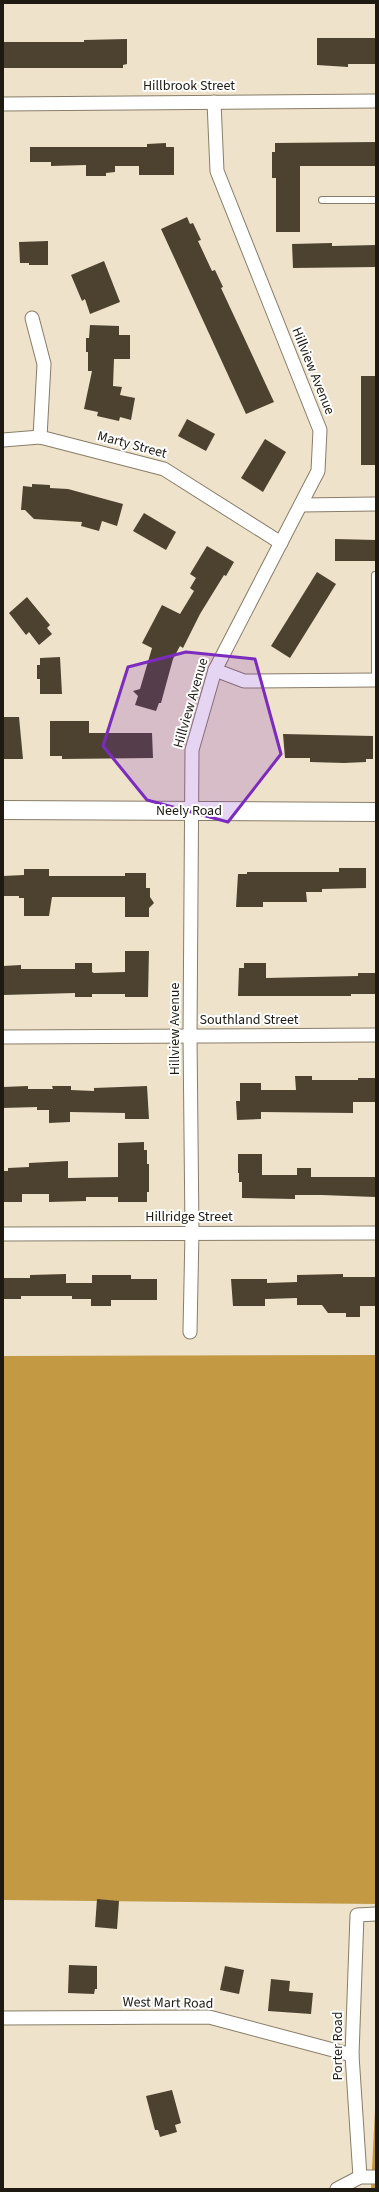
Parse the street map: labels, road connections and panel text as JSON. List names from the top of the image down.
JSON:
{
  "streets": {
    "street": [
      "Hillbrook Street",
      "Hillview Avenue",
      "Marty Street",
      "Neely Road",
      "Southland Street",
      "Hillridge Street",
      "West Mart Road",
      "Porter Road"
    ]
  },
  "crossings": [
    ["Hillbrook Street", "Hillview Avenue"],
    ["Hillview Avenue", "Marty Street"],
    ["Hillview Avenue", "Neely Road"],
    ["Hillview Avenue", "Southland Street"],
    ["Hillview Avenue", "Hillridge Street"],
    ["West Mart Road", "Porter Road"]
  ]
}
